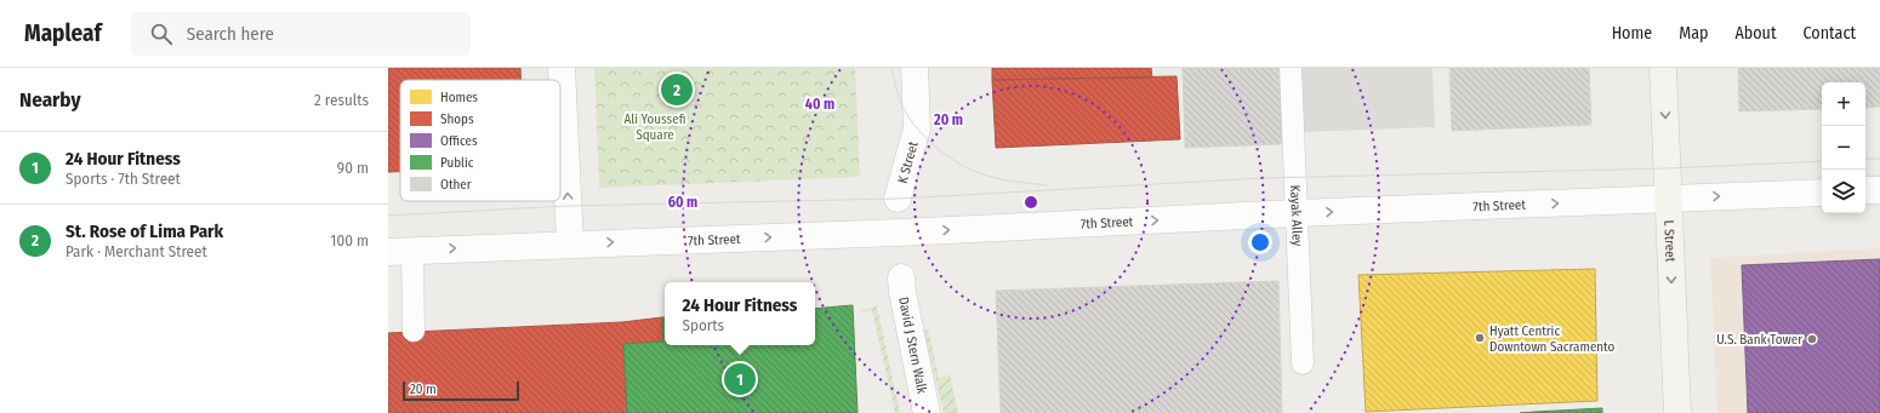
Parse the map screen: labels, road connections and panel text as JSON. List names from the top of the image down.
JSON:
{
  "streets": {
    "main road": ["L Street"],
    "street": ["K Street", "7th Street", "David J Stern Walk"],
    "lane": ["Kayak Alley"]
  },
  "crossings": [
    ["7th Street", "Kayak Alley"],
    ["7th Street", "L Street"]
  ],
  "one_way": ["7th Street", "L Street"],
  "parks": ["Ali Youssefi Square"],
  "places": ["Hyatt Centric Downtown Sacramento", "U.S. Bank Tower"],
  "legend": [
    "Homes",
    "Shops",
    "Offices",
    "Public",
    "Other"
  ],
  "scale_bar": "20 m",
  "page": {
    "header": "Mapleaf",
    "search": "Search here",
    "nav": [
      "Home",
      "Map",
      "About",
      "Contact"
    ],
    "heading": ["Nearby", "2 results"],
    "pins": ["2", "1"],
    "map_buttons": ["+", "−"],
    "list": [
      {
        "mark": "1",
        "name": "24 Hour Fitness",
        "note": "Sports · 7th Street",
        "value": "90 m"
      },
      {
        "mark": "2",
        "name": "St. Rose of Lima Park",
        "note": "Park · Merchant Street",
        "value": "100 m"
      }
    ],
    "popup": ["24 Hour Fitness", "Sports"],
    "scale": "20 m"
  },
  "rings": ["40 m", "20 m", "60 m"]
}
